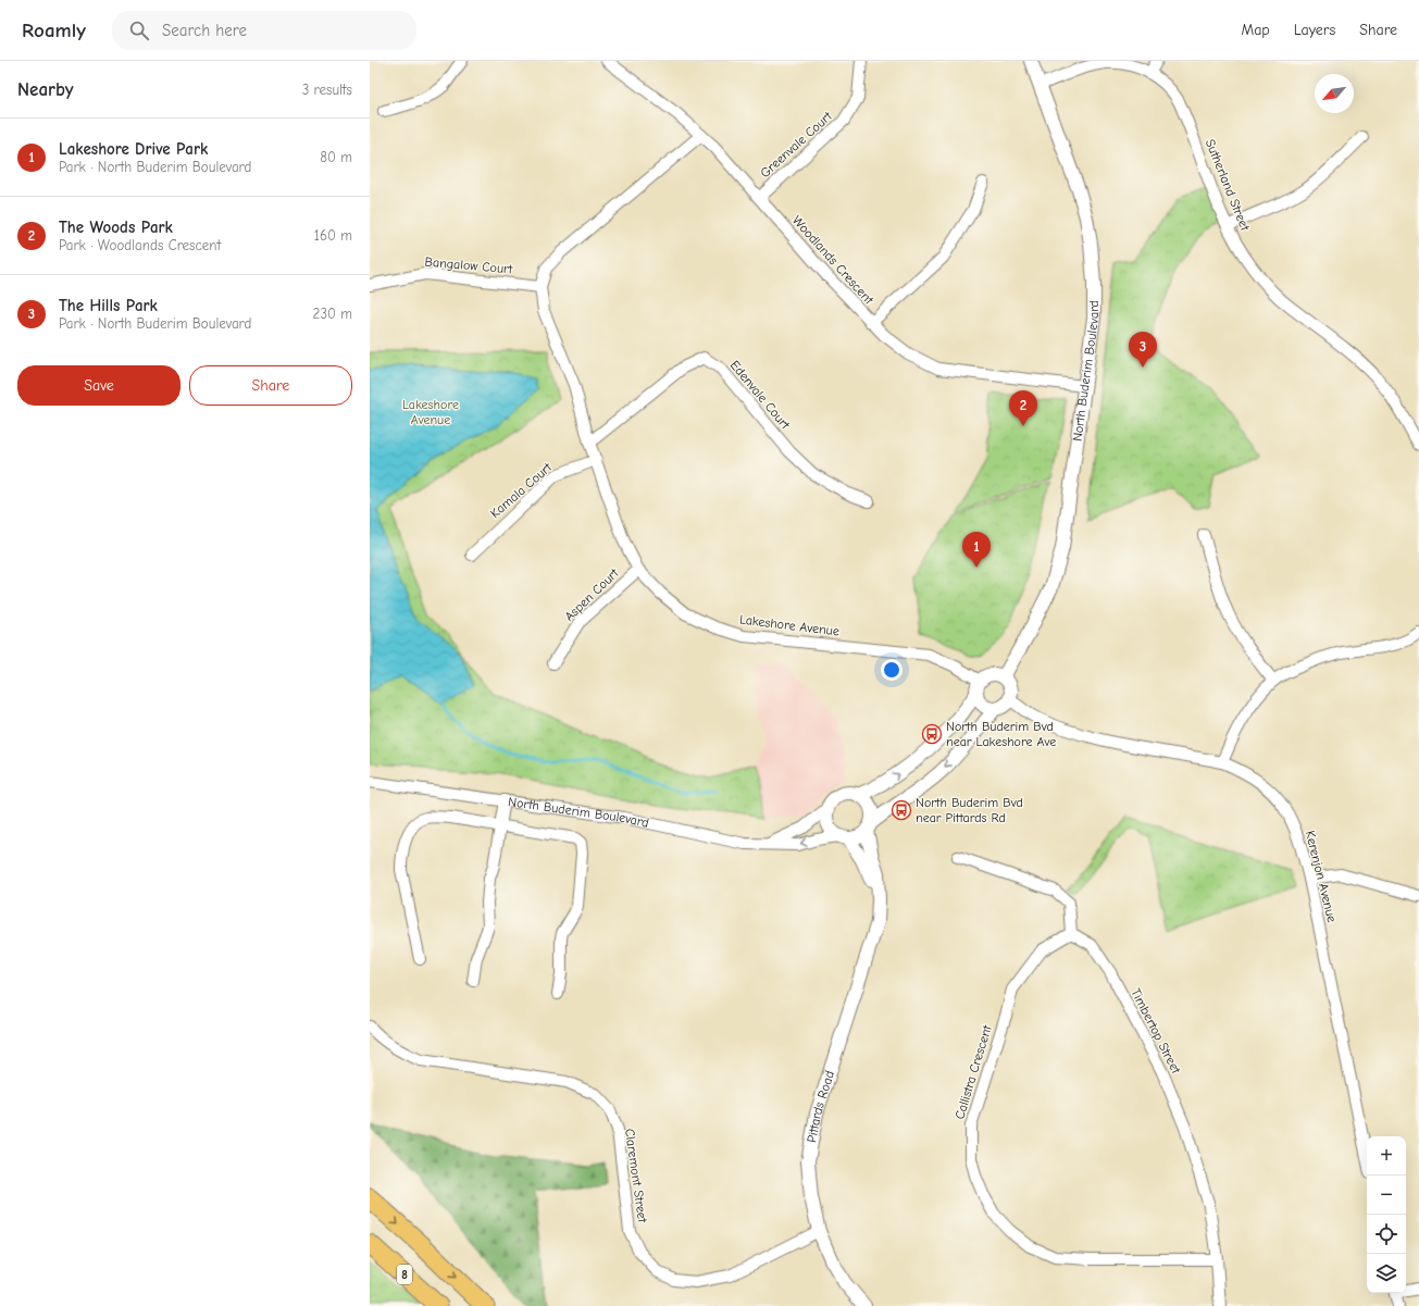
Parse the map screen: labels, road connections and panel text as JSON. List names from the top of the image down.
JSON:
{
  "streets": {
    "highway": ["8"],
    "street": [
      "Greenvale Court",
      "Sutherland Street",
      "Woodlands Crescent",
      "Bangalow Court",
      "North Buderim Boulevard",
      "Edenvale Court",
      "Kamala Court",
      "Aspen Court",
      "Lakeshore Avenue",
      "Kerenjon Avenue",
      "Timbertop Street",
      "Callistra Crescent",
      "Pittards Road",
      "Claremont Street"
    ]
  },
  "crossings": [
    ["Greenvale Court", "Woodlands Crescent"],
    ["Sutherland Street", "North Buderim Boulevard"],
    ["Woodlands Crescent", "North Buderim Boulevard"],
    ["Woodlands Crescent", "Lakeshore Avenue"],
    ["Bangalow Court", "Lakeshore Avenue"],
    ["North Buderim Boulevard", "Lakeshore Avenue"],
    ["North Buderim Boulevard", "Kerenjon Avenue"],
    ["North Buderim Boulevard", "Pittards Road"],
    ["Edenvale Court", "Lakeshore Avenue"],
    ["Kamala Court", "Lakeshore Avenue"],
    ["Aspen Court", "Lakeshore Avenue"],
    ["Lakeshore Avenue", "Kerenjon Avenue"],
    ["Timbertop Street", "Callistra Crescent"],
    ["Pittards Road", "Claremont Street"]
  ],
  "parks": ["Lakeshore Avenue"],
  "places": {
    "bus stop": ["North Buderim Bvd near Lakeshore Ave", "North Buderim Bvd near Pittards Rd"]
  },
  "north": "bottom left",
  "page": {
    "header": "Roamly",
    "search": "Search here",
    "nav": ["Map", "Layers", "Share"],
    "heading": ["Nearby", "3 results"],
    "list": [
      {
        "mark": "1",
        "name": "Lakeshore Drive Park",
        "note": "Park · North Buderim Boulevard",
        "value": "80 m"
      },
      {
        "mark": "2",
        "name": "The Woods Park",
        "note": "Park · Woodlands Crescent",
        "value": "160 m"
      },
      {
        "mark": "3",
        "name": "The Hills Park",
        "note": "Park · North Buderim Boulevard",
        "value": "230 m"
      }
    ],
    "pins": ["3", "2", "1"],
    "buttons": ["Save", "Share"],
    "map_buttons": ["+", "−"]
  }
}
